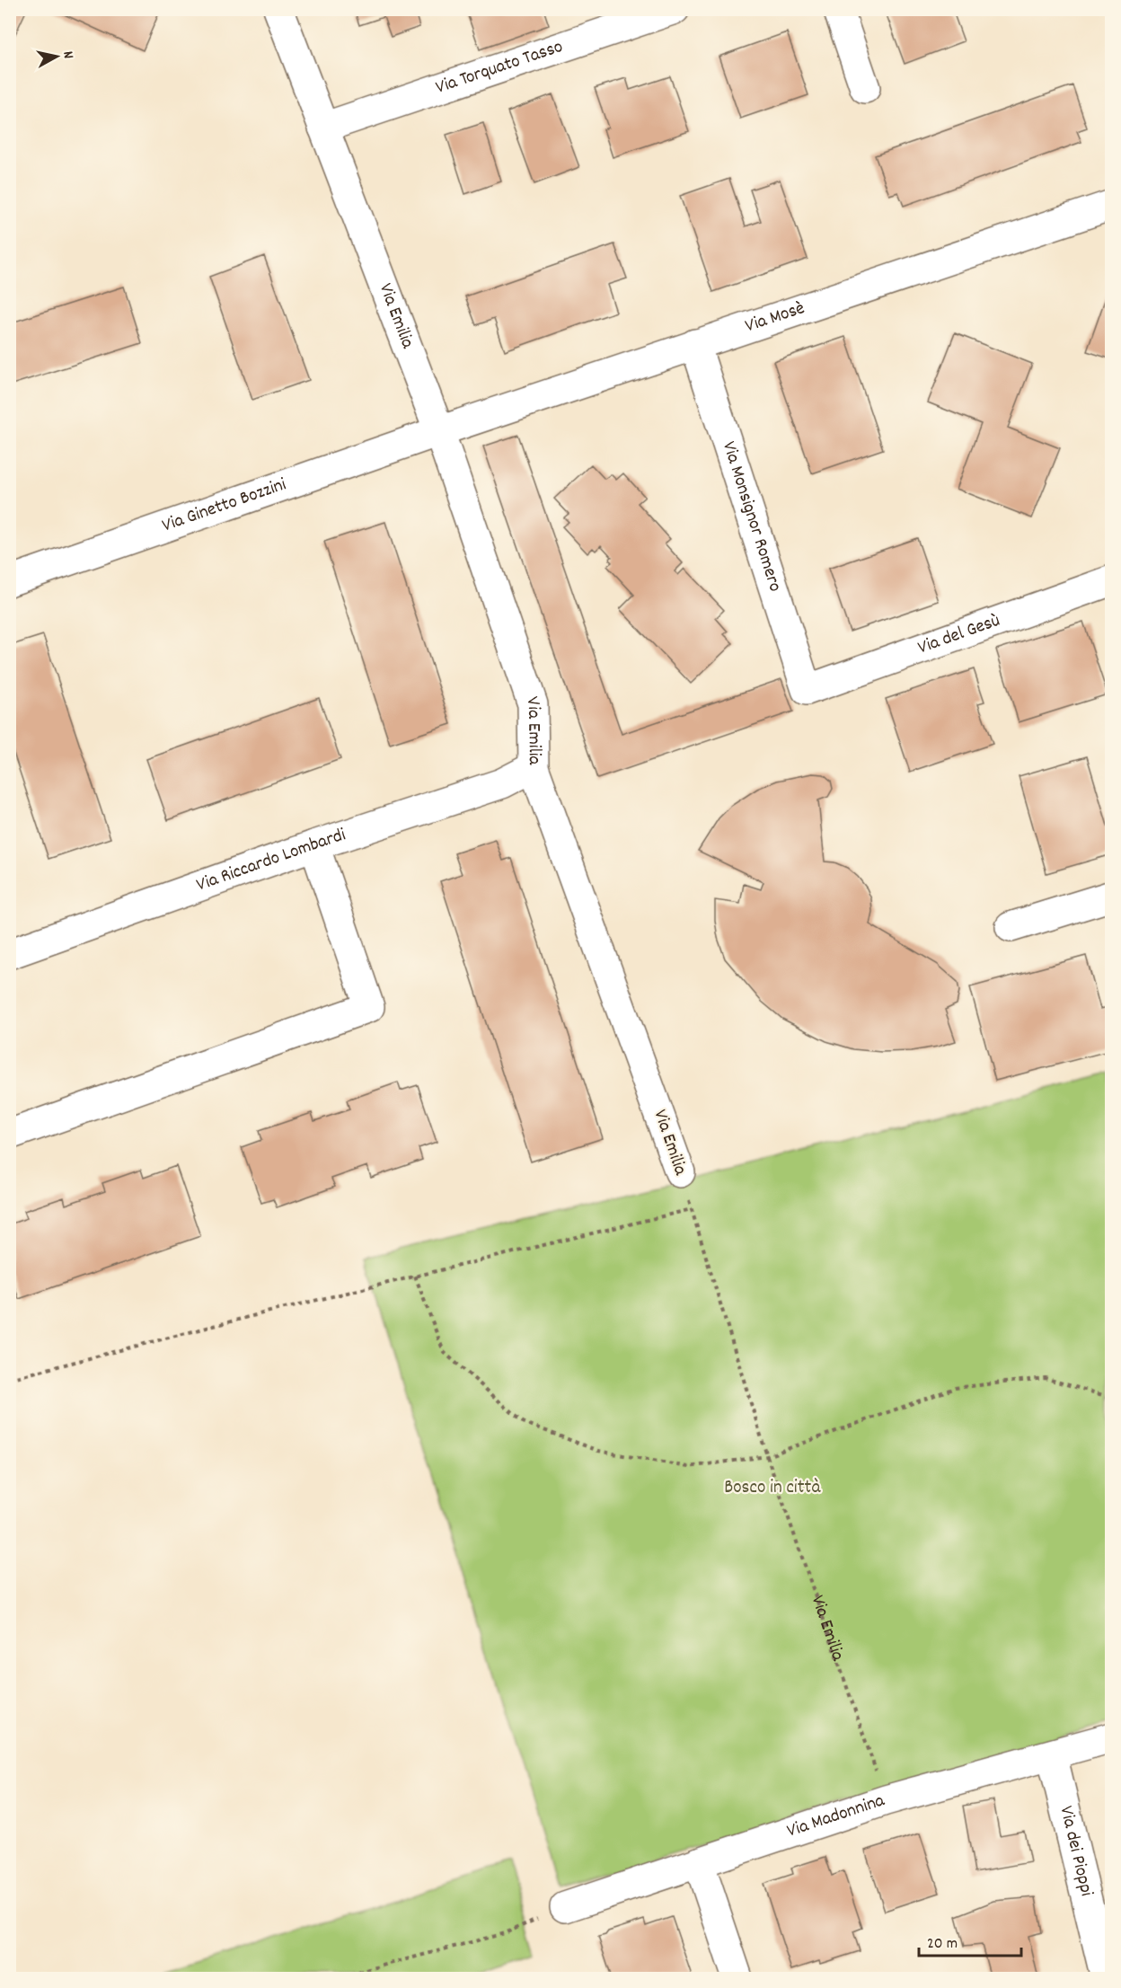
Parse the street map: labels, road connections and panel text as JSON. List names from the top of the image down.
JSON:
{
  "streets": {
    "street": [
      "Via Torquato Tasso",
      "Via Emilia",
      "Via Mosè",
      "Via Ginetto Bozzini",
      "Via Monsignor Romero",
      "Via del Gesù",
      "Via Riccardo Lombardi",
      "Via Madonnina",
      "Via dei Pioppi"
    ]
  },
  "crossings": [
    ["Via Torquato Tasso", "Via Emilia"],
    ["Via Emilia", "Via Mosè"],
    ["Via Emilia", "Via Ginetto Bozzini"],
    ["Via Emilia", "Via Riccardo Lombardi"],
    ["Via Emilia", "Via Madonnina"],
    ["Via Mosè", "Via Ginetto Bozzini"],
    ["Via Mosè", "Via Monsignor Romero"],
    ["Via Monsignor Romero", "Via del Gesù"],
    ["Via Madonnina", "Via dei Pioppi"]
  ],
  "parks": ["Bosco in città"],
  "scale_bar": "20 m",
  "north": "right"
}
